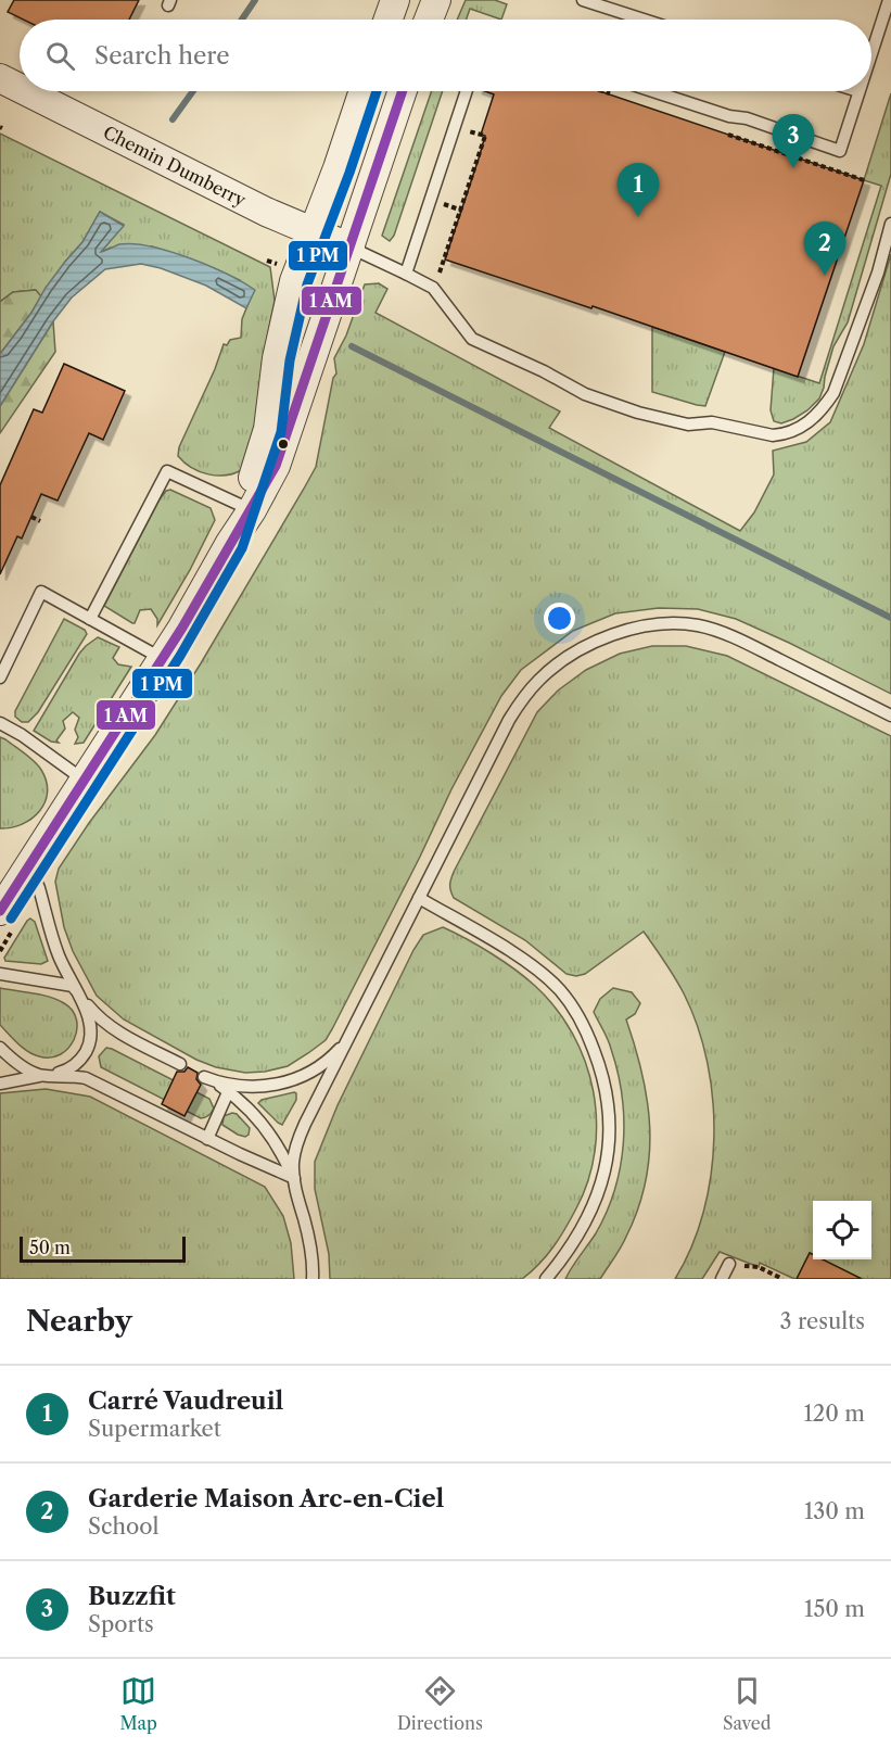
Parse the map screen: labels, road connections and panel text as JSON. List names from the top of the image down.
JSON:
{
  "streets": {
    "street": ["Chemin Dumberry"]
  },
  "scale_bar": "50 m",
  "page": {
    "search": "Search here",
    "pins": ["3", "1", "2"],
    "scale": "50 m",
    "heading": ["Nearby", "3 results"],
    "list": [
      {
        "mark": "1",
        "name": "Carré Vaudreuil",
        "note": "Supermarket",
        "value": "120 m"
      },
      {
        "mark": "2",
        "name": "Garderie Maison Arc-en-Ciel",
        "note": "School",
        "value": "130 m"
      },
      {
        "mark": "3",
        "name": "Buzzfit",
        "note": "Sports",
        "value": "150 m"
      }
    ],
    "nav": ["Map", "Directions", "Saved"]
  }
}
